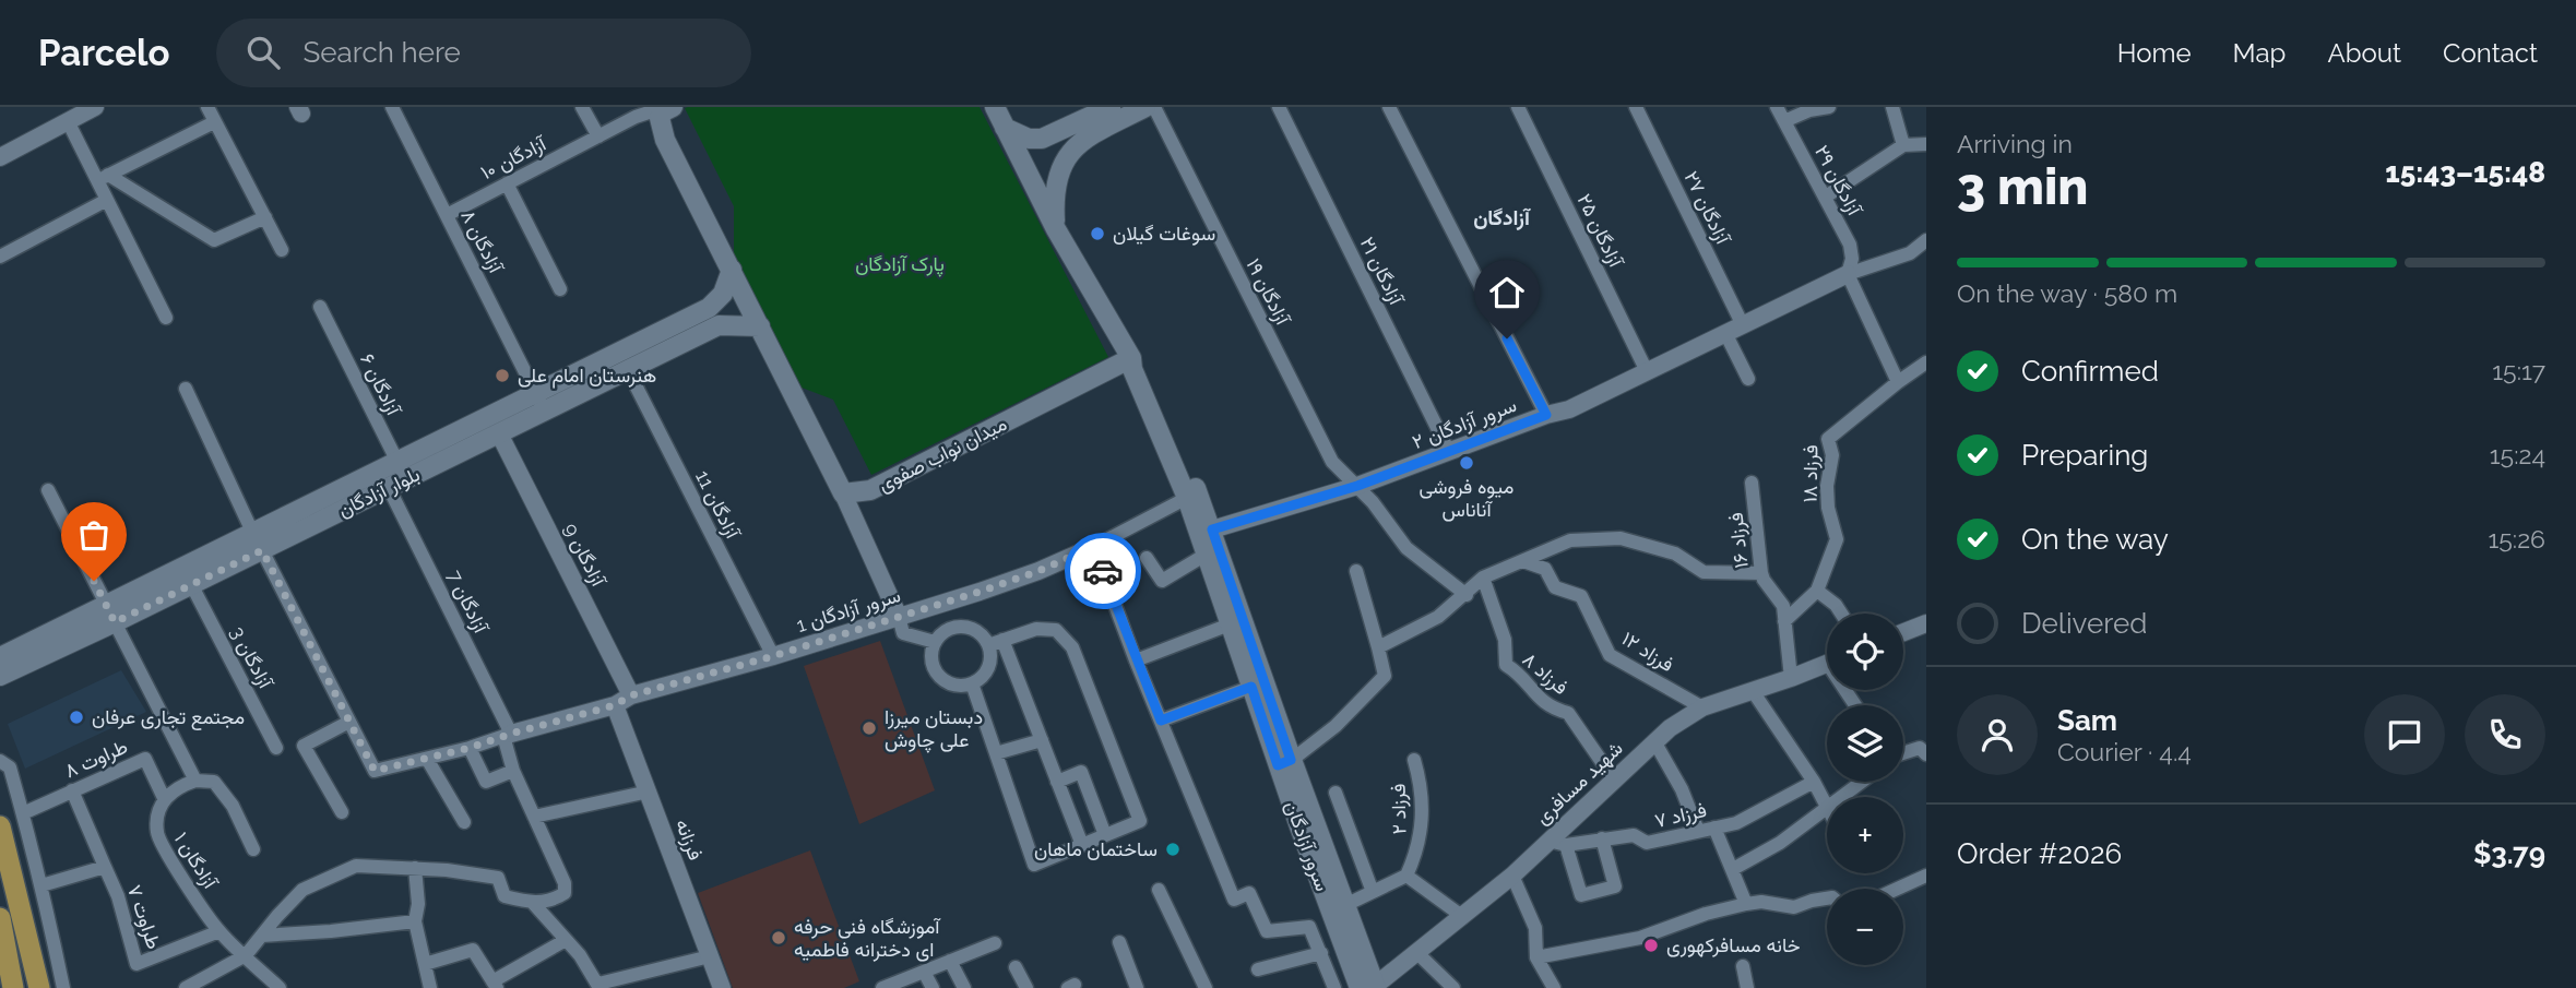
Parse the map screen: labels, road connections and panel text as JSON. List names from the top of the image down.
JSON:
{
  "streets": {
    "main road": ["میدان نواب صفوی", "بلوار آزادگان", "سرور آزادگان"],
    "street": [
      "آزادگان ۱۰",
      "آزادگان ۲۹",
      "آزادگان ۲۷",
      "آزادگان ۲۵",
      "آزادگان ۸",
      "آزادگان ۲۱",
      "آزادگان ۱۹",
      "آزادگان ۶",
      "سرور آزادگان ۲",
      "فرزاد ۱۸",
      "آزادگان 11",
      "فرزاد ۱۶",
      "آزادگان 9",
      "آزادگان 7",
      "سرور آزادگان 1",
      "فرزاد ۱۲",
      "آزادگان 3",
      "فرزاد ۸",
      "طراوت ۸",
      "شهید مسافری",
      "فرزاد ۲",
      "فرزاد ۷",
      "فرزانه",
      "آزادگان ۱",
      "طراوت ۷"
    ]
  },
  "crossings": [
    ["آزادگان ۱۰", "آزادگان ۸"],
    ["آزادگان ۲۹", "سرور آزادگان ۲"],
    ["آزادگان ۲۷", "سرور آزادگان ۲"],
    ["آزادگان ۲۵", "سرور آزادگان ۲"],
    ["آزادگان ۸", "بلوار آزادگان"],
    ["آزادگان ۲۱", "سرور آزادگان ۲"],
    ["آزادگان ۱۹", "سرور آزادگان ۲"],
    ["آزادگان ۶", "بلوار آزادگان"],
    ["آزادگان ۶", "آزادگان 7"],
    ["سرور آزادگان ۲", "سرور آزادگان"],
    ["میدان نواب صفوی", "سرور آزادگان"],
    ["بلوار آزادگان", "آزادگان 11"],
    ["بلوار آزادگان", "آزادگان 9"],
    ["بلوار آزادگان", "آزادگان 7"],
    ["بلوار آزادگان", "آزادگان 3"],
    ["آزادگان 11", "سرور آزادگان 1"],
    ["فرزاد ۱۶", "شهید مسافری"],
    ["آزادگان 9", "سرور آزادگان 1"],
    ["آزادگان 7", "سرور آزادگان 1"],
    ["سرور آزادگان 1", "فرزانه"],
    ["سرور آزادگان 1", "سرور آزادگان"],
    ["فرزاد ۱۲", "شهید مسافری"],
    ["فرزاد ۸", "شهید مسافری"],
    ["طراوت ۸", "آزادگان ۱"],
    ["شهید مسافری", "فرزاد ۷"],
    ["شهید مسافری", "سرور آزادگان"],
    ["آزادگان ۱", "طراوت ۷"]
  ],
  "districts": ["آزادگان"],
  "parks": ["پارک آزادگان"],
  "places": [
    "سوغات گیلان",
    "هنرستان امام علی",
    "میوه فروشی آناناس",
    "مجتمع تجاری عرفان",
    "دبستان میرزا علی چاوش",
    "ساختمان ماهان",
    "آموزشگاه فنی حرفه ای دخترانه فاطمیه",
    "خانه مسافرکهوری"
  ],
  "page": {
    "header": "Parcelo",
    "search": "Search here",
    "nav": [
      "Home",
      "Map",
      "About",
      "Contact"
    ],
    "heading": ["3 min", "Arriving in", "15:43–15:48"],
    "panel": [
      "Sam",
      "Courier · 4.4",
      "Order #2026",
      "$3.79"
    ],
    "bar": "On the way · 580 m",
    "list": [
      ["Confirmed", "15:17"],
      ["Preparing", "15:24"],
      ["On the way", "15:26"],
      "Delivered"
    ],
    "map_buttons": ["+", "−"]
  }
}
